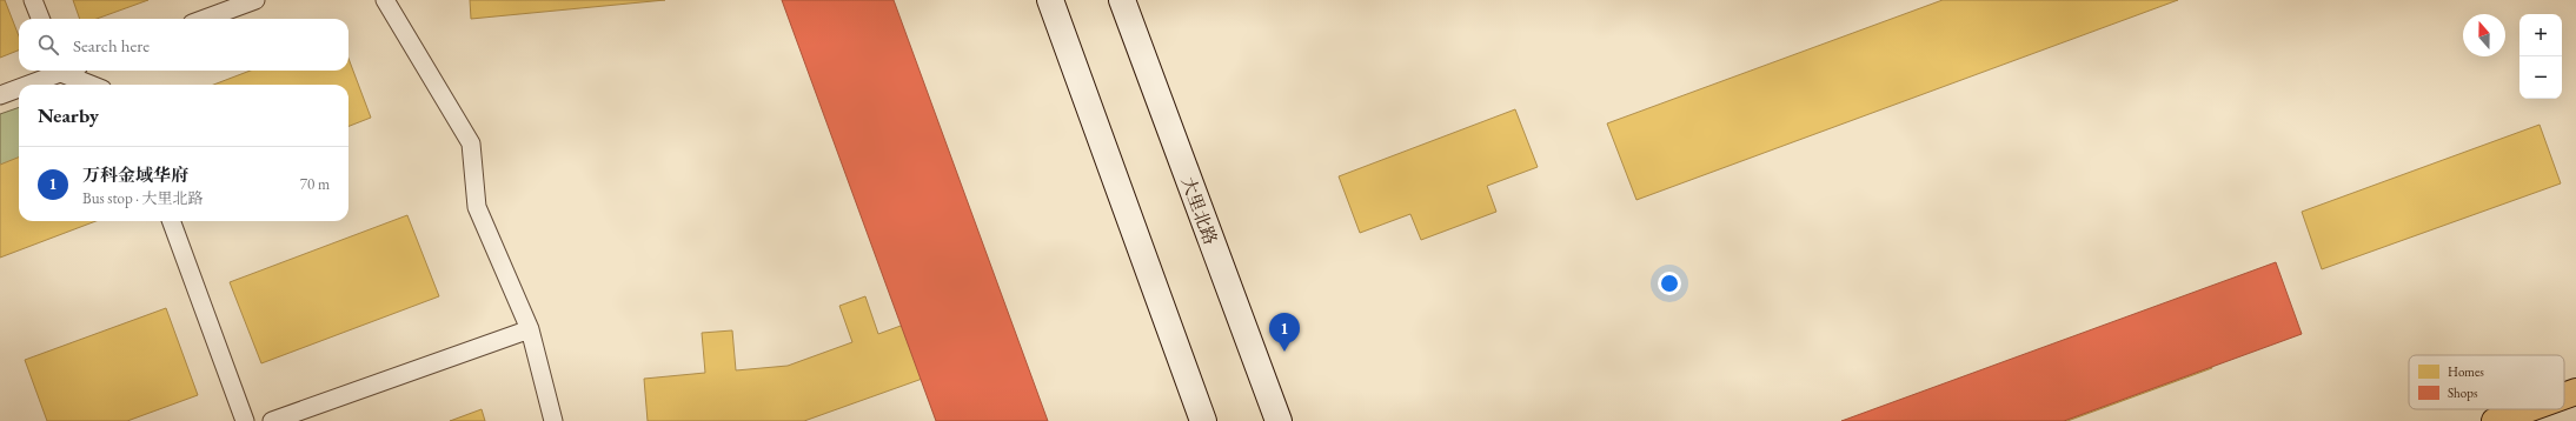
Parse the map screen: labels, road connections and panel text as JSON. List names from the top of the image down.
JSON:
{
  "streets": {
    "main road": ["大里北路"]
  },
  "legend": ["Homes", "Shops"],
  "north": "top",
  "page": {
    "map_buttons": ["+", "−"],
    "search": "Search here",
    "heading": "Nearby",
    "list": [
      {
        "mark": "1",
        "name": "万科金域华府",
        "note": "Bus stop · 大里北路",
        "value": "70 m"
      }
    ],
    "pins": "1"
  }
}
